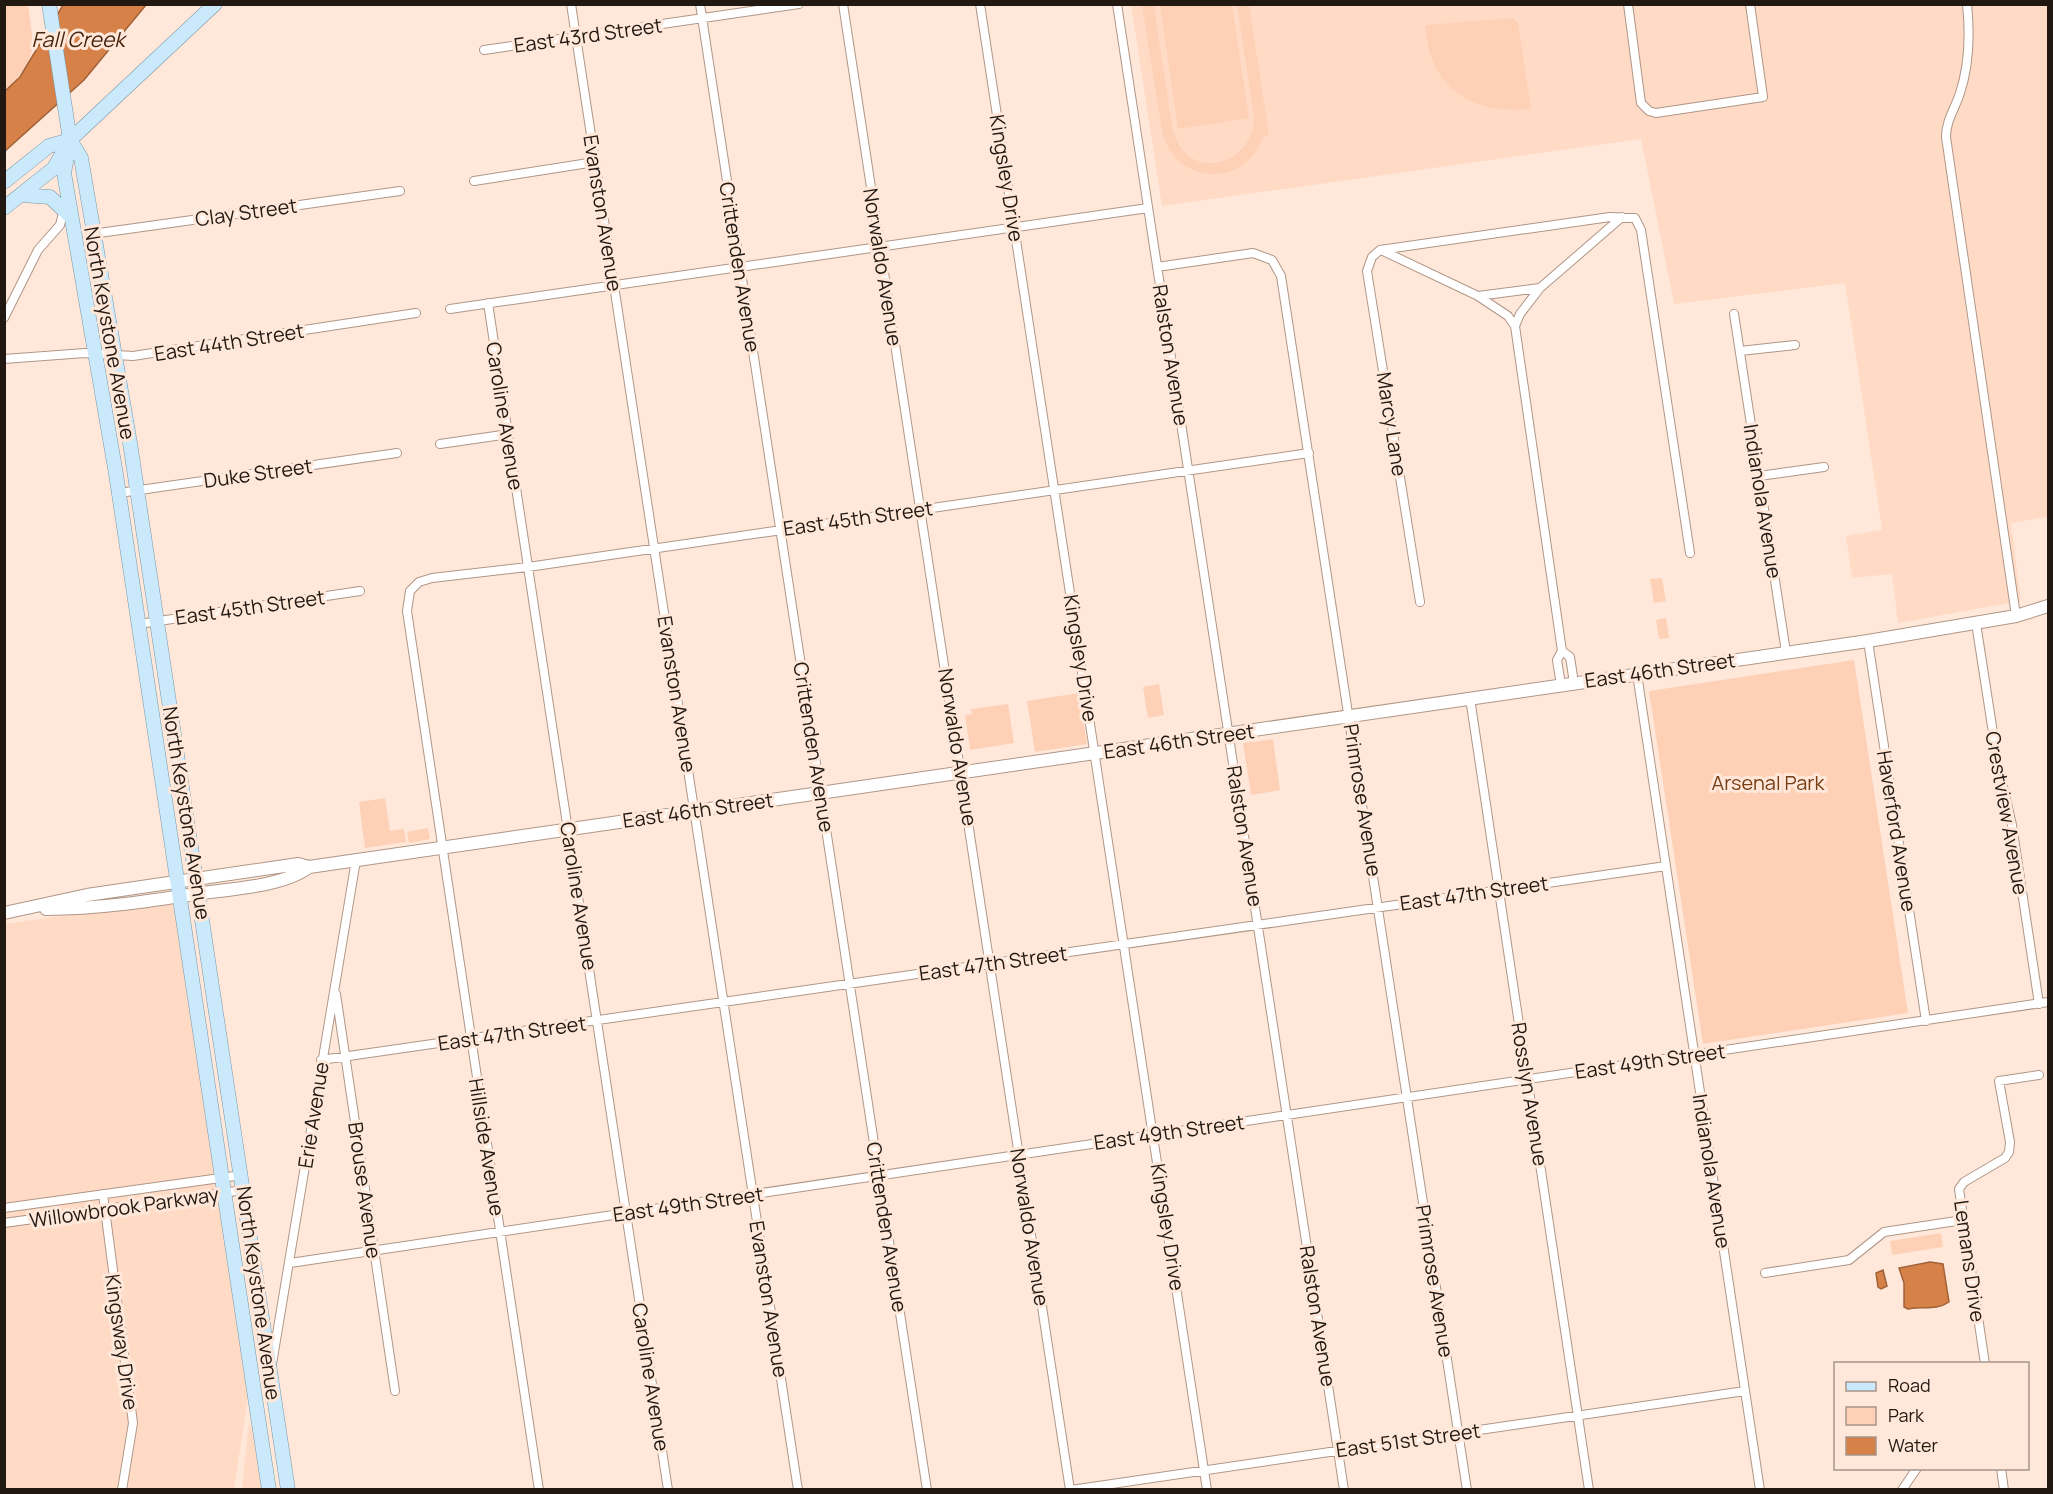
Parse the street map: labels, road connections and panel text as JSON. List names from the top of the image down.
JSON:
{
  "streets": {
    "main road": ["North Keystone Avenue", "East 46th Street"],
    "street": [
      "East 43rd Street",
      "Kingsley Drive",
      "Clay Street",
      "Evanston Avenue",
      "Crittenden Avenue",
      "Norwaldo Avenue",
      "East 44th Street",
      "Ralston Avenue",
      "Caroline Avenue",
      "Marcy Lane",
      "Duke Street",
      "Indianola Avenue",
      "East 45th Street",
      "Primrose Avenue",
      "Crestview Avenue",
      "Haverford Avenue",
      "East 47th Street",
      "East 49th Street",
      "Rosslyn Avenue",
      "Erie Avenue",
      "Hillside Avenue",
      "Brouse Avenue",
      "Willowbrook Parkway",
      "Lemans Drive",
      "Kingsway Drive",
      "East 51st Street"
    ]
  },
  "crossings": [
    ["East 43rd Street", "Evanston Avenue"],
    ["East 43rd Street", "Crittenden Avenue"],
    ["Kingsley Drive", "East 45th Street"],
    ["Kingsley Drive", "East 46th Street"],
    ["Kingsley Drive", "East 47th Street"],
    ["Kingsley Drive", "East 49th Street"],
    ["Kingsley Drive", "East 51st Street"],
    ["Clay Street", "North Keystone Avenue"],
    ["Evanston Avenue", "East 45th Street"],
    ["Evanston Avenue", "East 46th Street"],
    ["Evanston Avenue", "East 47th Street"],
    ["Evanston Avenue", "East 49th Street"],
    ["Crittenden Avenue", "East 45th Street"],
    ["Crittenden Avenue", "East 46th Street"],
    ["Crittenden Avenue", "East 47th Street"],
    ["Crittenden Avenue", "East 49th Street"],
    ["Norwaldo Avenue", "East 45th Street"],
    ["Norwaldo Avenue", "East 46th Street"],
    ["Norwaldo Avenue", "East 47th Street"],
    ["Norwaldo Avenue", "East 49th Street"],
    ["Norwaldo Avenue", "East 51st Street"],
    ["North Keystone Avenue", "East 44th Street"],
    ["North Keystone Avenue", "Duke Street"],
    ["North Keystone Avenue", "East 45th Street"],
    ["North Keystone Avenue", "East 46th Street"],
    ["North Keystone Avenue", "Erie Avenue"],
    ["North Keystone Avenue", "Willowbrook Parkway"],
    ["Ralston Avenue", "East 45th Street"],
    ["Ralston Avenue", "East 46th Street"],
    ["Ralston Avenue", "Primrose Avenue"],
    ["Ralston Avenue", "East 47th Street"],
    ["Ralston Avenue", "East 49th Street"],
    ["Ralston Avenue", "East 51st Street"],
    ["Caroline Avenue", "East 45th Street"],
    ["Caroline Avenue", "East 46th Street"],
    ["Caroline Avenue", "East 47th Street"],
    ["Caroline Avenue", "East 49th Street"],
    ["Indianola Avenue", "East 46th Street"],
    ["Indianola Avenue", "East 47th Street"],
    ["Indianola Avenue", "East 49th Street"],
    ["Indianola Avenue", "East 51st Street"],
    ["East 45th Street", "Primrose Avenue"],
    ["East 45th Street", "Hillside Avenue"],
    ["East 46th Street", "Primrose Avenue"],
    ["East 46th Street", "Crestview Avenue"],
    ["East 46th Street", "Haverford Avenue"],
    ["East 46th Street", "Rosslyn Avenue"],
    ["East 46th Street", "Erie Avenue"],
    ["East 46th Street", "Hillside Avenue"],
    ["Primrose Avenue", "East 47th Street"],
    ["Primrose Avenue", "East 49th Street"],
    ["Primrose Avenue", "East 51st Street"],
    ["Crestview Avenue", "East 49th Street"],
    ["Haverford Avenue", "East 49th Street"],
    ["East 47th Street", "Rosslyn Avenue"],
    ["East 47th Street", "Erie Avenue"],
    ["East 47th Street", "Hillside Avenue"],
    ["East 47th Street", "Brouse Avenue"],
    ["East 49th Street", "Rosslyn Avenue"],
    ["East 49th Street", "Erie Avenue"],
    ["East 49th Street", "Hillside Avenue"],
    ["East 49th Street", "Brouse Avenue"],
    ["Rosslyn Avenue", "East 51st Street"],
    ["Erie Avenue", "Brouse Avenue"],
    ["Willowbrook Parkway", "Kingsway Drive"]
  ],
  "water": ["Fall Creek"],
  "parks": ["Arsenal Park"],
  "legend": ["Road", "Park", "Water"]
}
